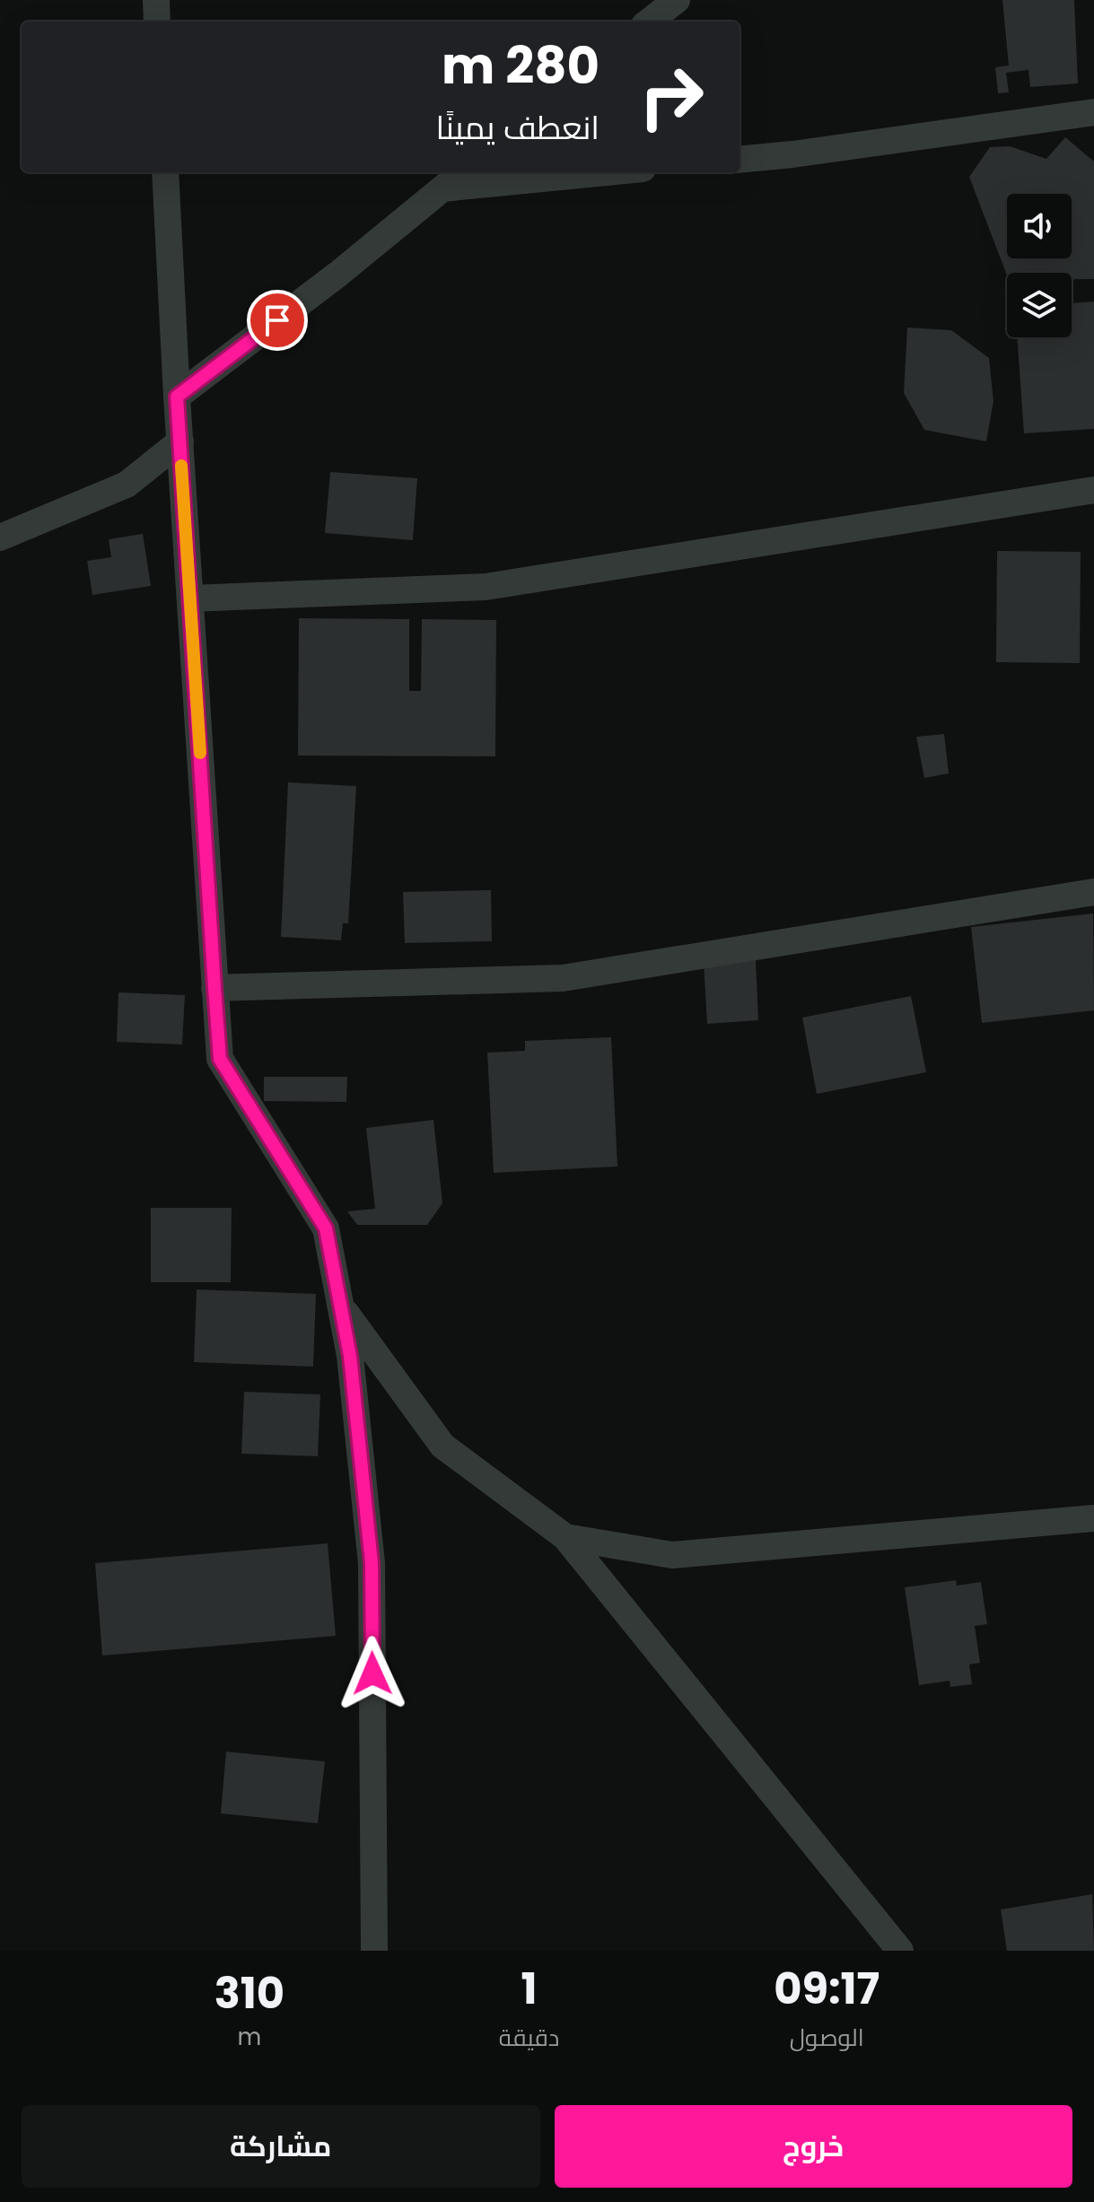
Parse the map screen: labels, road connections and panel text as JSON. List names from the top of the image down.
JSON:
{
  "page": {
    "turn": ["280 m", "انعطف يمينًا"],
    "eta": [
      "09:17",
      "الوصول",
      "1",
      "دقيقة",
      "310",
      "m"
    ],
    "buttons": ["خروج", "مشاركة"]
  }
}
